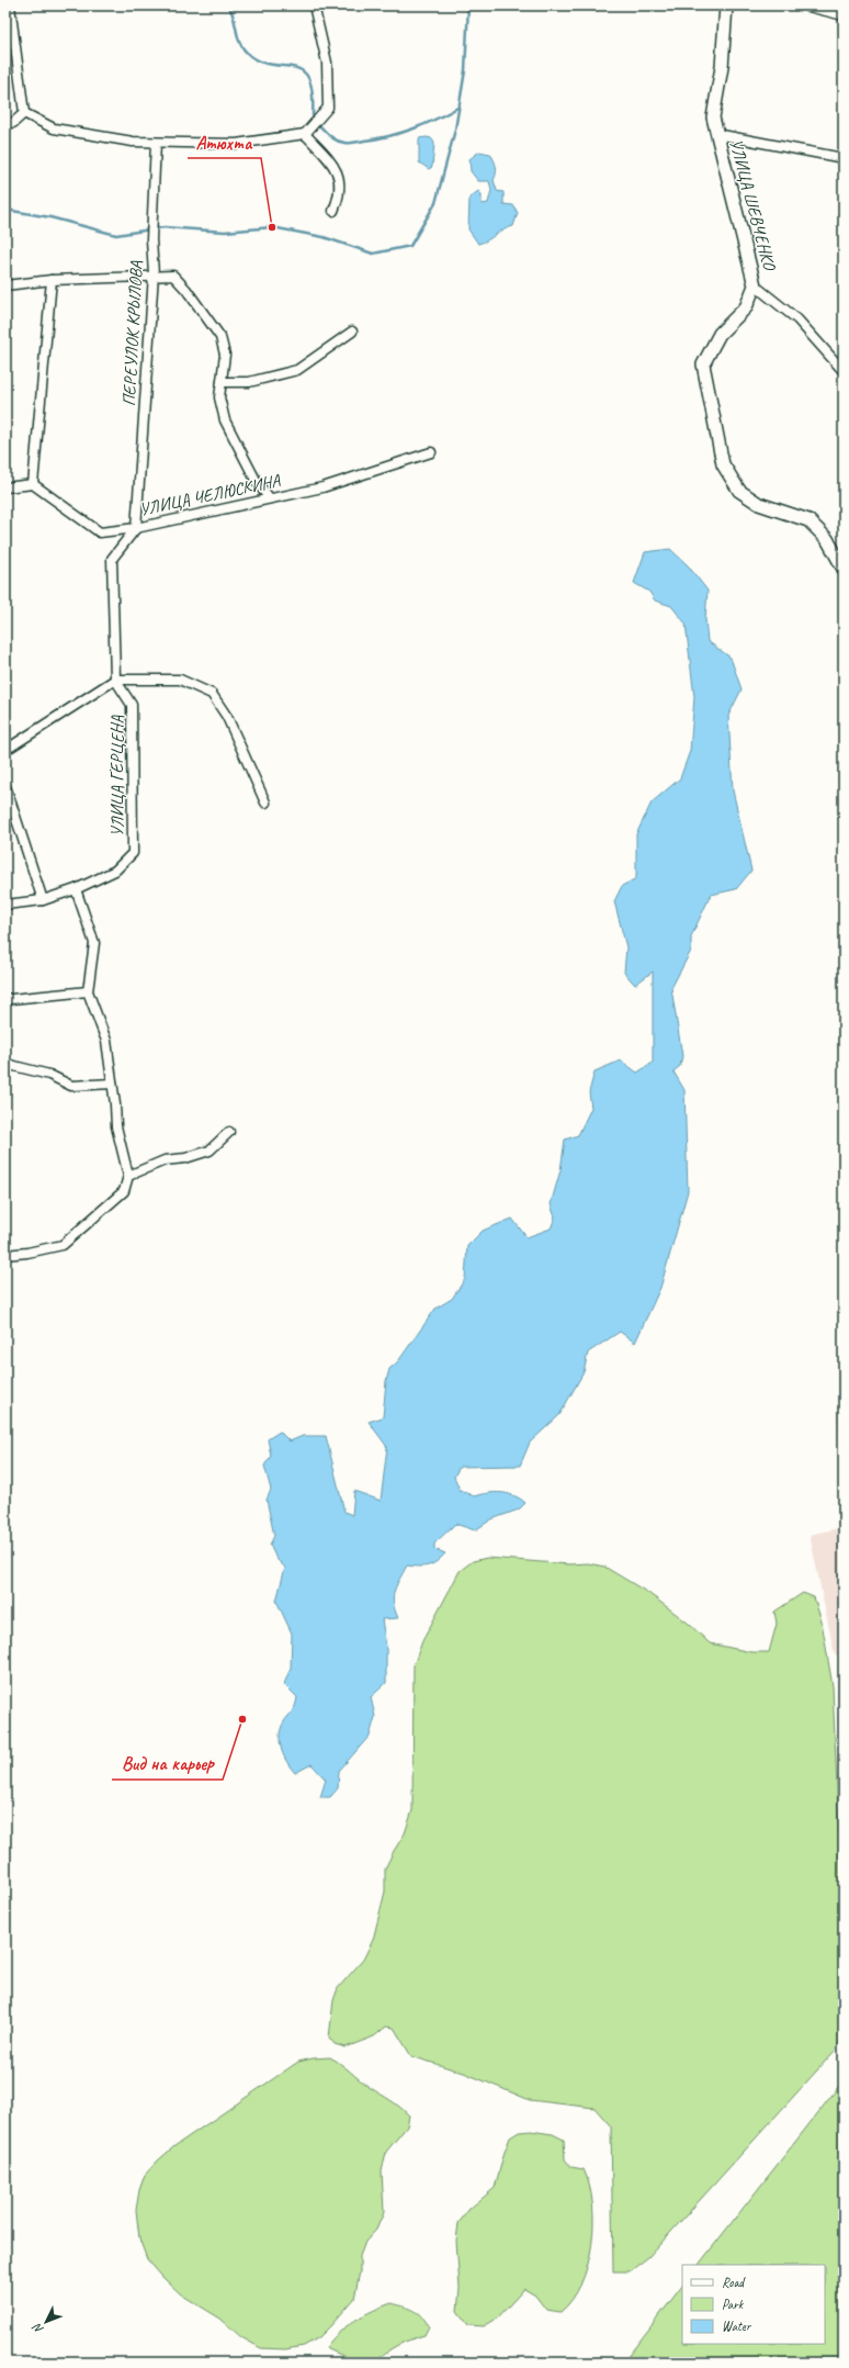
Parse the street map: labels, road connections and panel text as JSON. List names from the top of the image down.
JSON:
{
  "streets": {
    "street": [
      "УЛИЦА ШЕВЧЕНКО",
      "ПЕРЕУЛОК КРЫЛОВА",
      "УЛИЦА ЧЕЛЮСКИНА",
      "УЛИЦА ГЕРЦЕНА"
    ]
  },
  "crossings": [
    ["ПЕРЕУЛОК КРЫЛОВА", "УЛИЦА ЧЕЛЮСКИНА"]
  ],
  "places": ["Атюхта", "Вид на карьер"],
  "legend": ["Road", "Park", "Water"],
  "north": "bottom left"
}
